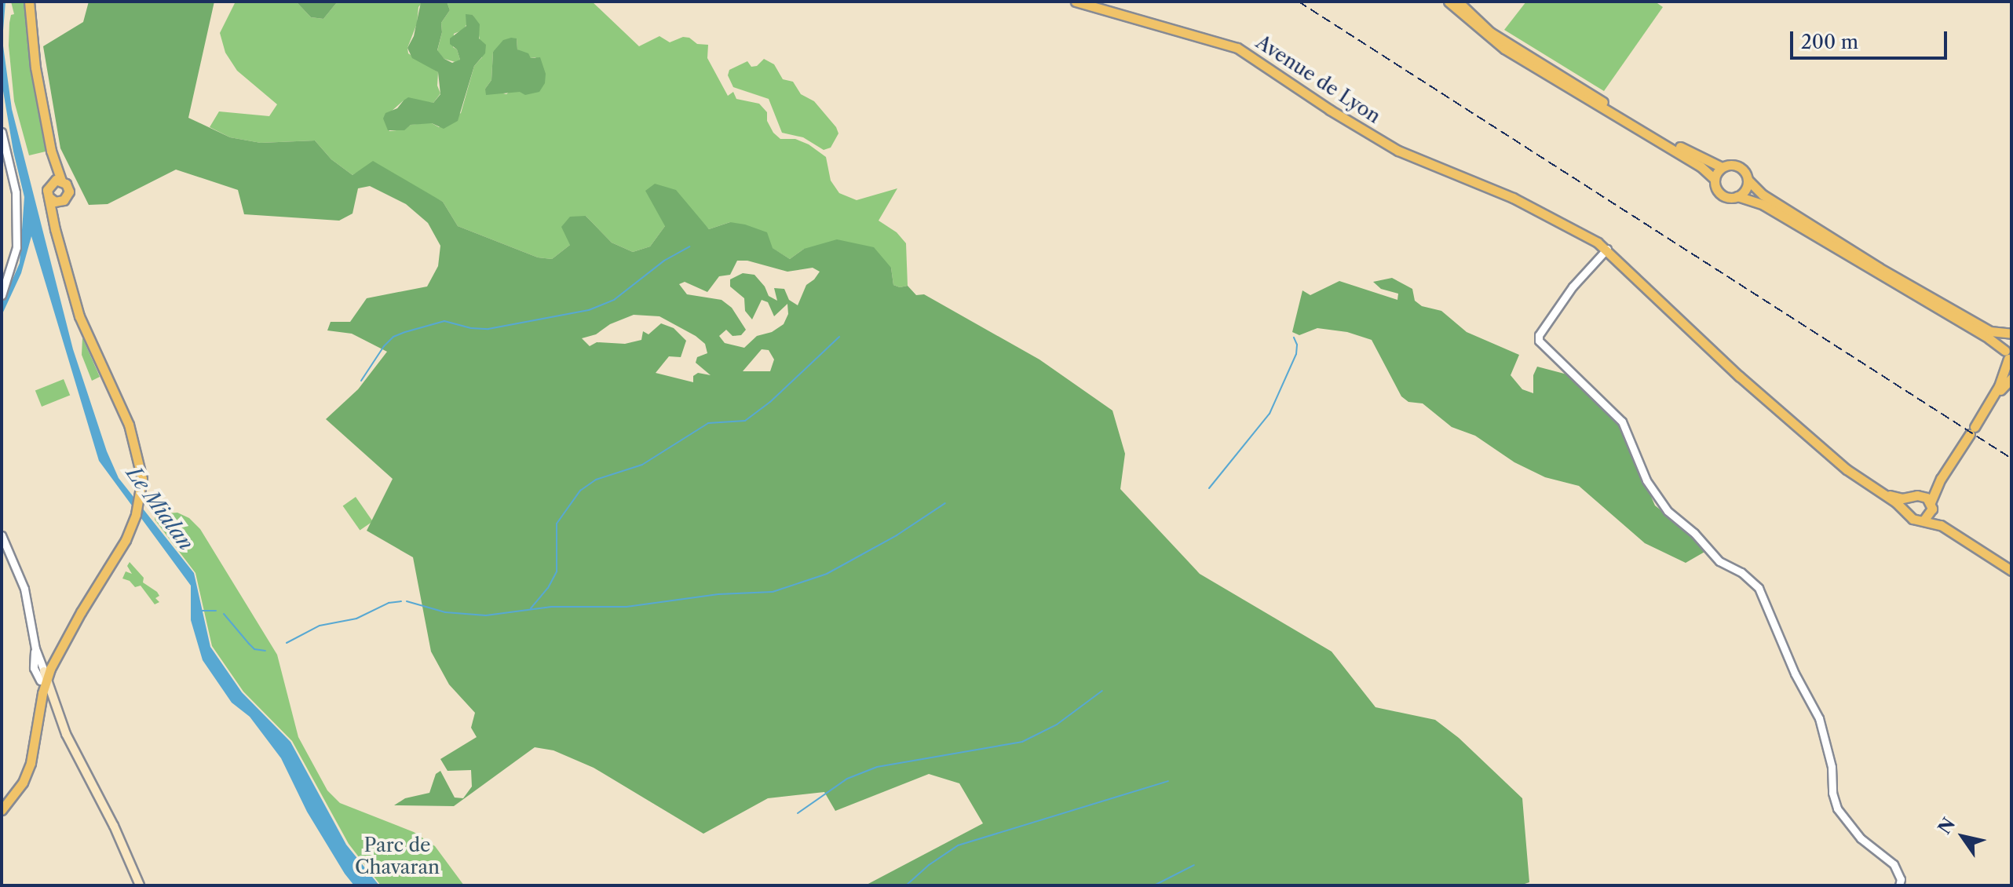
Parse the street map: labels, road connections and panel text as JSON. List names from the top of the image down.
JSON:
{
  "streets": {
    "main road": ["Avenue de Lyon"]
  },
  "water": ["Le Mialan"],
  "parks": ["Parc de Chavaran"],
  "scale_bar": "200 m",
  "north": "top left"
}
